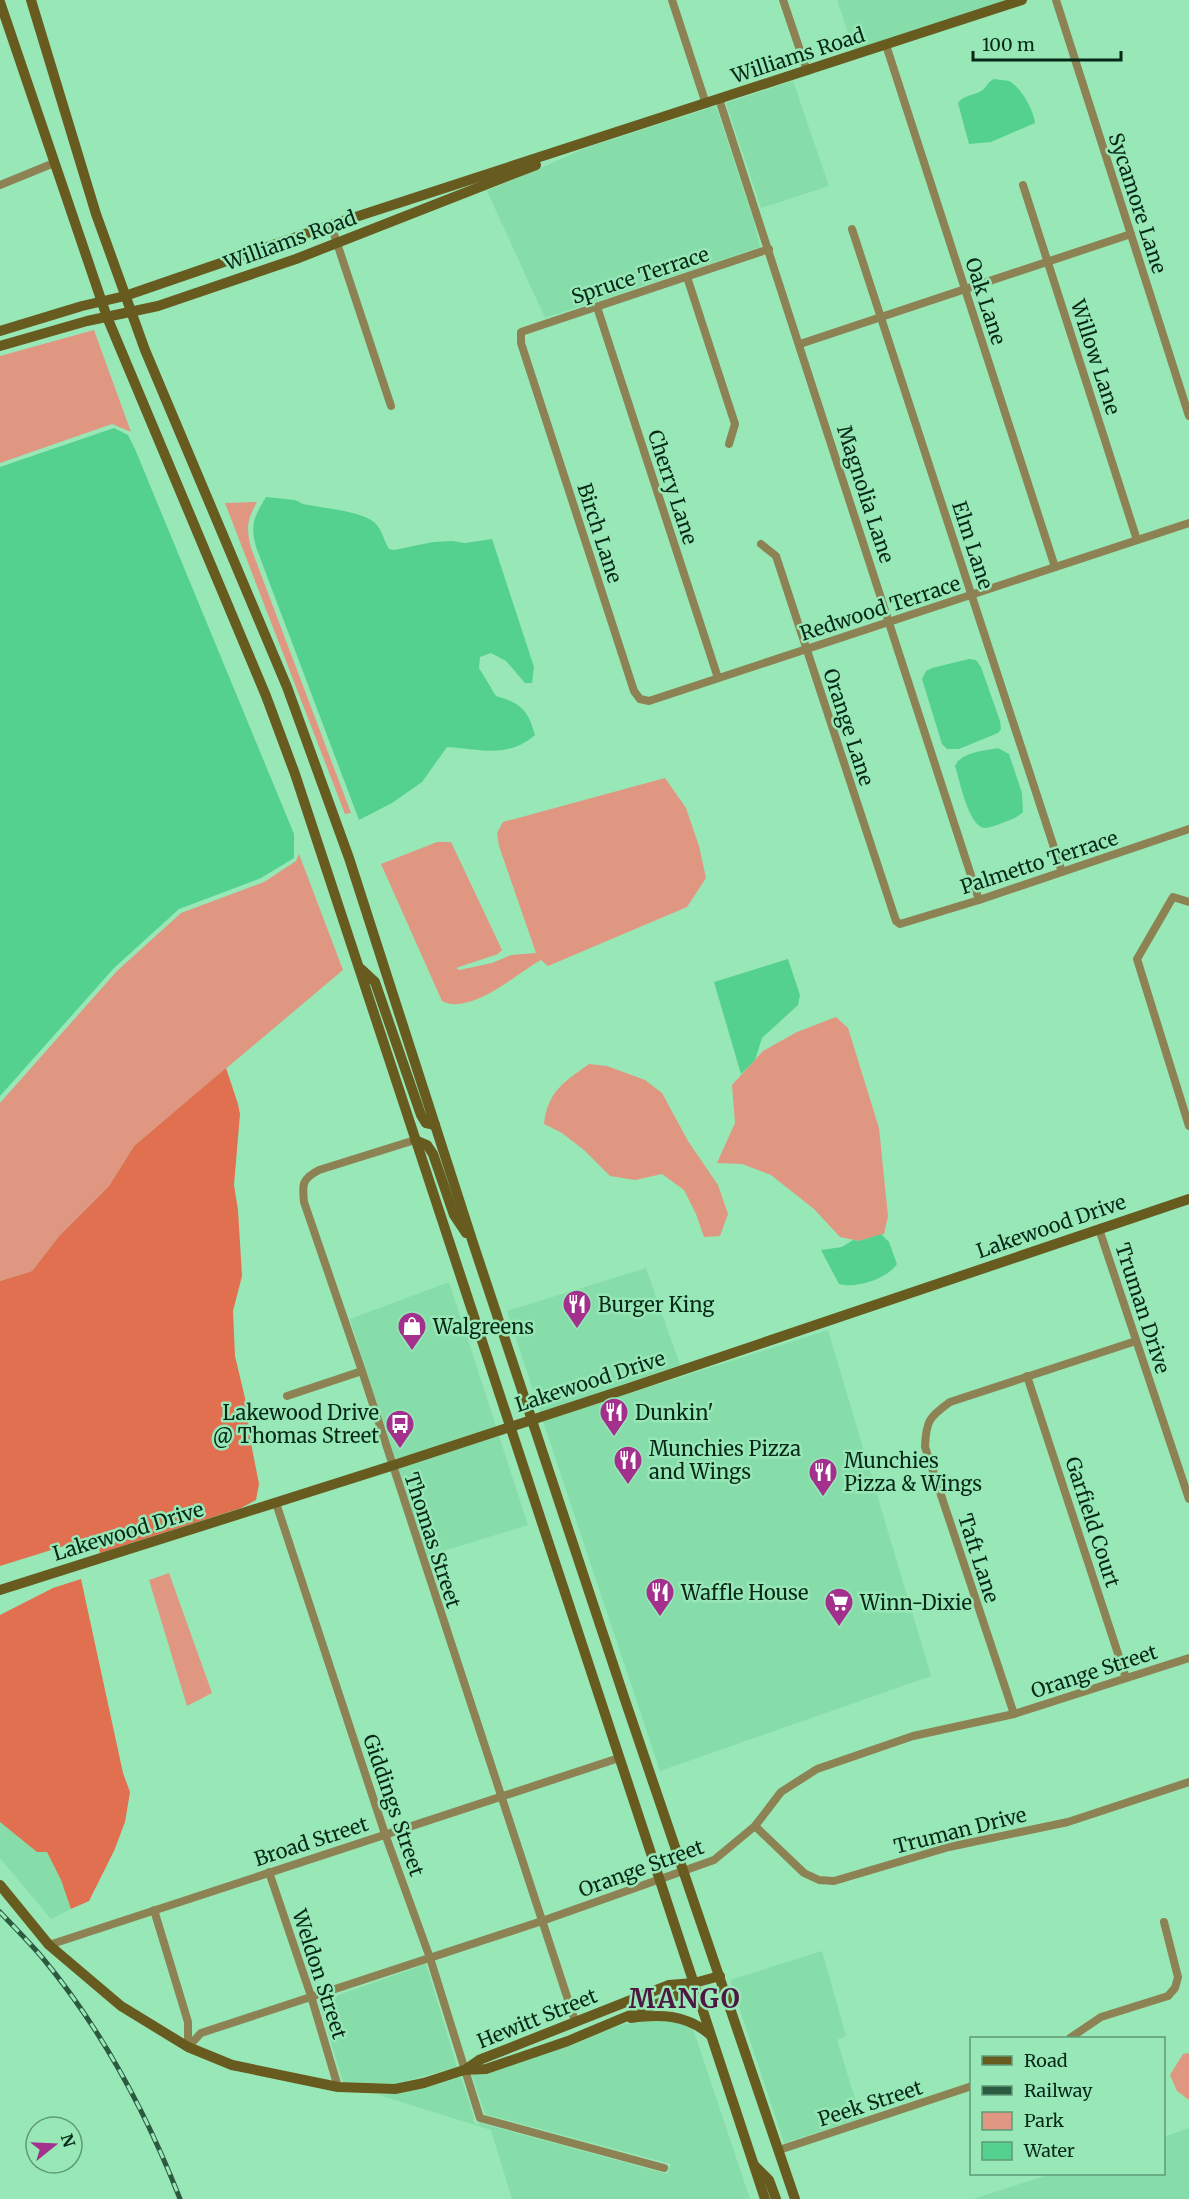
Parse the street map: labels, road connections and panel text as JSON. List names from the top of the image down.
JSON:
{
  "streets": {
    "main road": ["Williams Road", "Lakewood Drive", "Hewitt Street"],
    "street": [
      "Sycamore Lane",
      "Spruce Terrace",
      "Oak Lane",
      "Willow Lane",
      "Cherry Lane",
      "Magnolia Lane",
      "Birch Lane",
      "Elm Lane",
      "Redwood Terrace",
      "Orange Lane",
      "Palmetto Terrace",
      "Truman Drive",
      "Garfield Court",
      "Thomas Street",
      "Taft Lane",
      "Orange Street",
      "Giddings Street",
      "Broad Street",
      "Weldon Street",
      "Peek Street"
    ]
  },
  "crossings": [
    ["Williams Road", "Oak Lane"],
    ["Williams Road", "Magnolia Lane"],
    ["Spruce Terrace", "Cherry Lane"],
    ["Spruce Terrace", "Magnolia Lane"],
    ["Spruce Terrace", "Birch Lane"],
    ["Oak Lane", "Redwood Terrace"],
    ["Willow Lane", "Redwood Terrace"],
    ["Cherry Lane", "Redwood Terrace"],
    ["Magnolia Lane", "Redwood Terrace"],
    ["Magnolia Lane", "Palmetto Terrace"],
    ["Birch Lane", "Redwood Terrace"],
    ["Elm Lane", "Redwood Terrace"],
    ["Elm Lane", "Palmetto Terrace"],
    ["Redwood Terrace", "Orange Lane"],
    ["Orange Lane", "Palmetto Terrace"],
    ["Lakewood Drive", "Truman Drive"],
    ["Lakewood Drive", "Thomas Street"],
    ["Lakewood Drive", "Giddings Street"],
    ["Truman Drive", "Taft Lane"],
    ["Truman Drive", "Orange Street"],
    ["Garfield Court", "Taft Lane"],
    ["Garfield Court", "Orange Street"],
    ["Thomas Street", "Orange Street"],
    ["Thomas Street", "Broad Street"],
    ["Thomas Street", "Hewitt Street"],
    ["Taft Lane", "Orange Street"],
    ["Orange Street", "Giddings Street"],
    ["Orange Street", "Weldon Street"],
    ["Orange Street", "Hewitt Street"],
    ["Giddings Street", "Broad Street"],
    ["Giddings Street", "Hewitt Street"],
    ["Broad Street", "Weldon Street"],
    ["Broad Street", "Hewitt Street"],
    ["Weldon Street", "Hewitt Street"]
  ],
  "districts": ["MANGO"],
  "places": {
    "restaurant": [
      "Burger King",
      "Dunkin'",
      "Munchies Pizza and Wings",
      "Munchies Pizza & Wings",
      "Waffle House"
    ],
    "shop": ["Walgreens"],
    "bus stop": ["Lakewood Drive @ Thomas Street"],
    "supermarket": ["Winn-Dixie"]
  },
  "legend": [
    "Road",
    "Railway",
    "Park",
    "Water"
  ],
  "scale_bar": "100 m",
  "north": "right"
}
